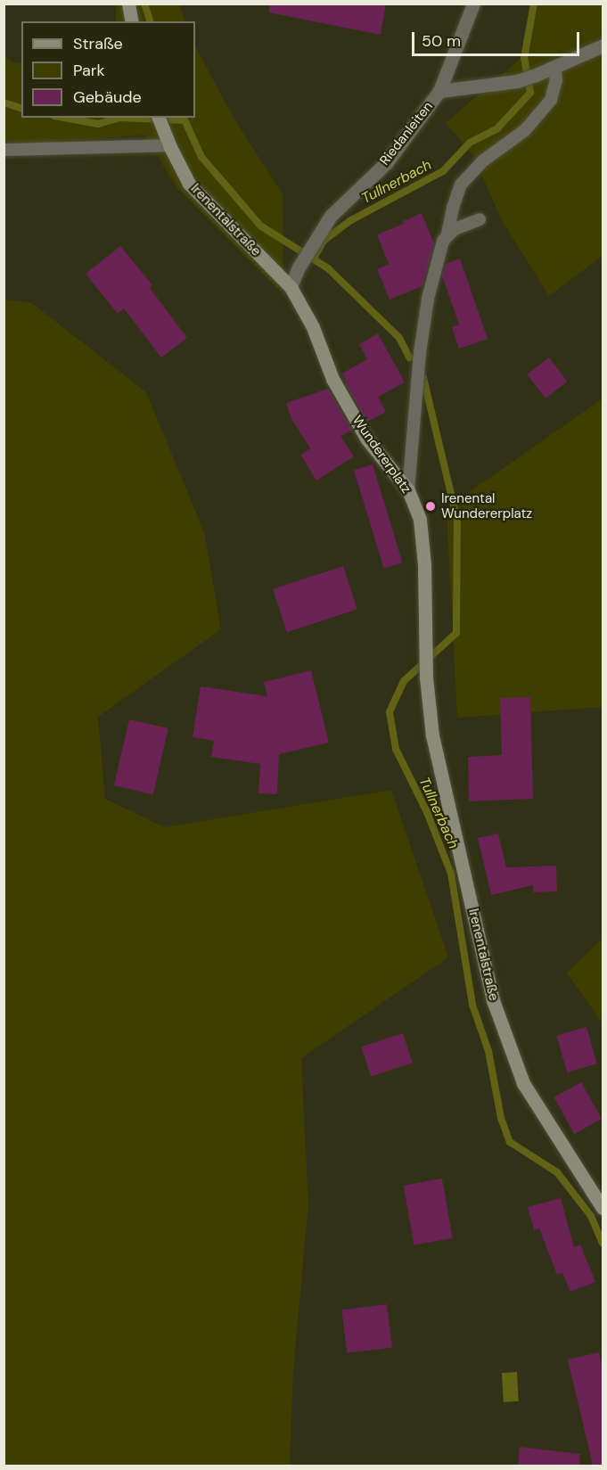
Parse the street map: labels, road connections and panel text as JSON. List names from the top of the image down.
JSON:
{
  "streets": {
    "street": ["Riedanleiten", "Irenentalstraße", "Wundererplatz"]
  },
  "crossings": [
    ["Riedanleiten", "Irenentalstraße"],
    ["Riedanleiten", "Wundererplatz"],
    ["Irenentalstraße", "Wundererplatz"]
  ],
  "water": ["Tullnerbach"],
  "places": ["Irenental Wundererplatz"],
  "legend": ["Straße", "Park", "Gebäude"],
  "scale_bar": "50 m"
}
